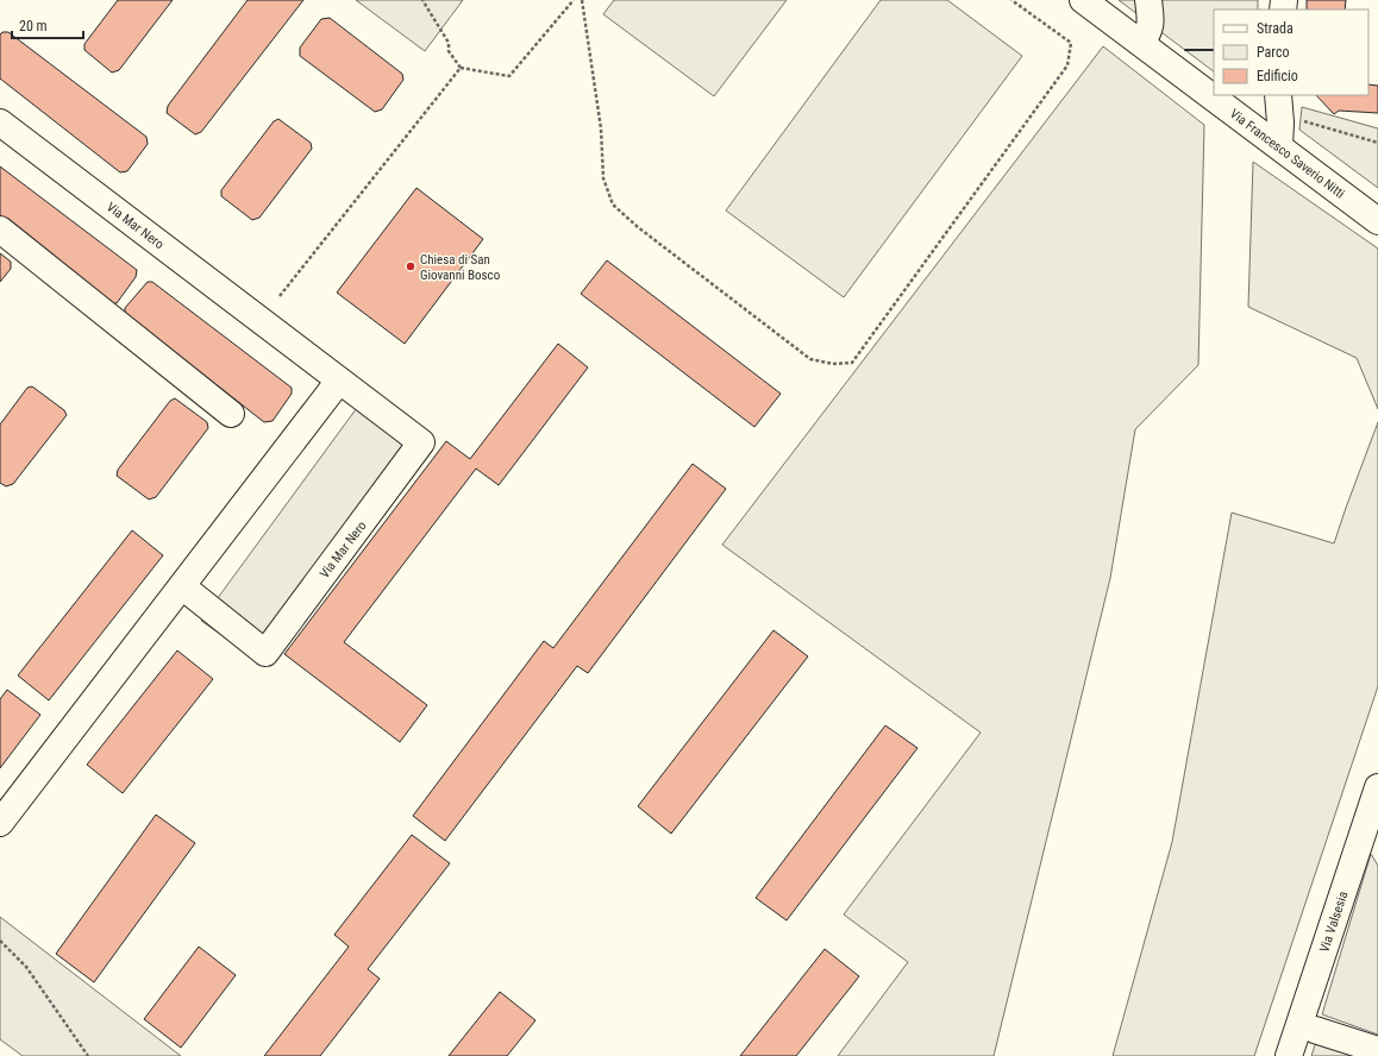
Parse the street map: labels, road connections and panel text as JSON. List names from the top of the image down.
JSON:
{
  "streets": {
    "street": ["Via Francesco Saverio Nitti", "Via Mar Nero", "Via Valsesia"]
  },
  "places": ["Chiesa di San Giovanni Bosco"],
  "legend": ["Strada", "Parco", "Edificio"],
  "scale_bar": "20 m"
}
